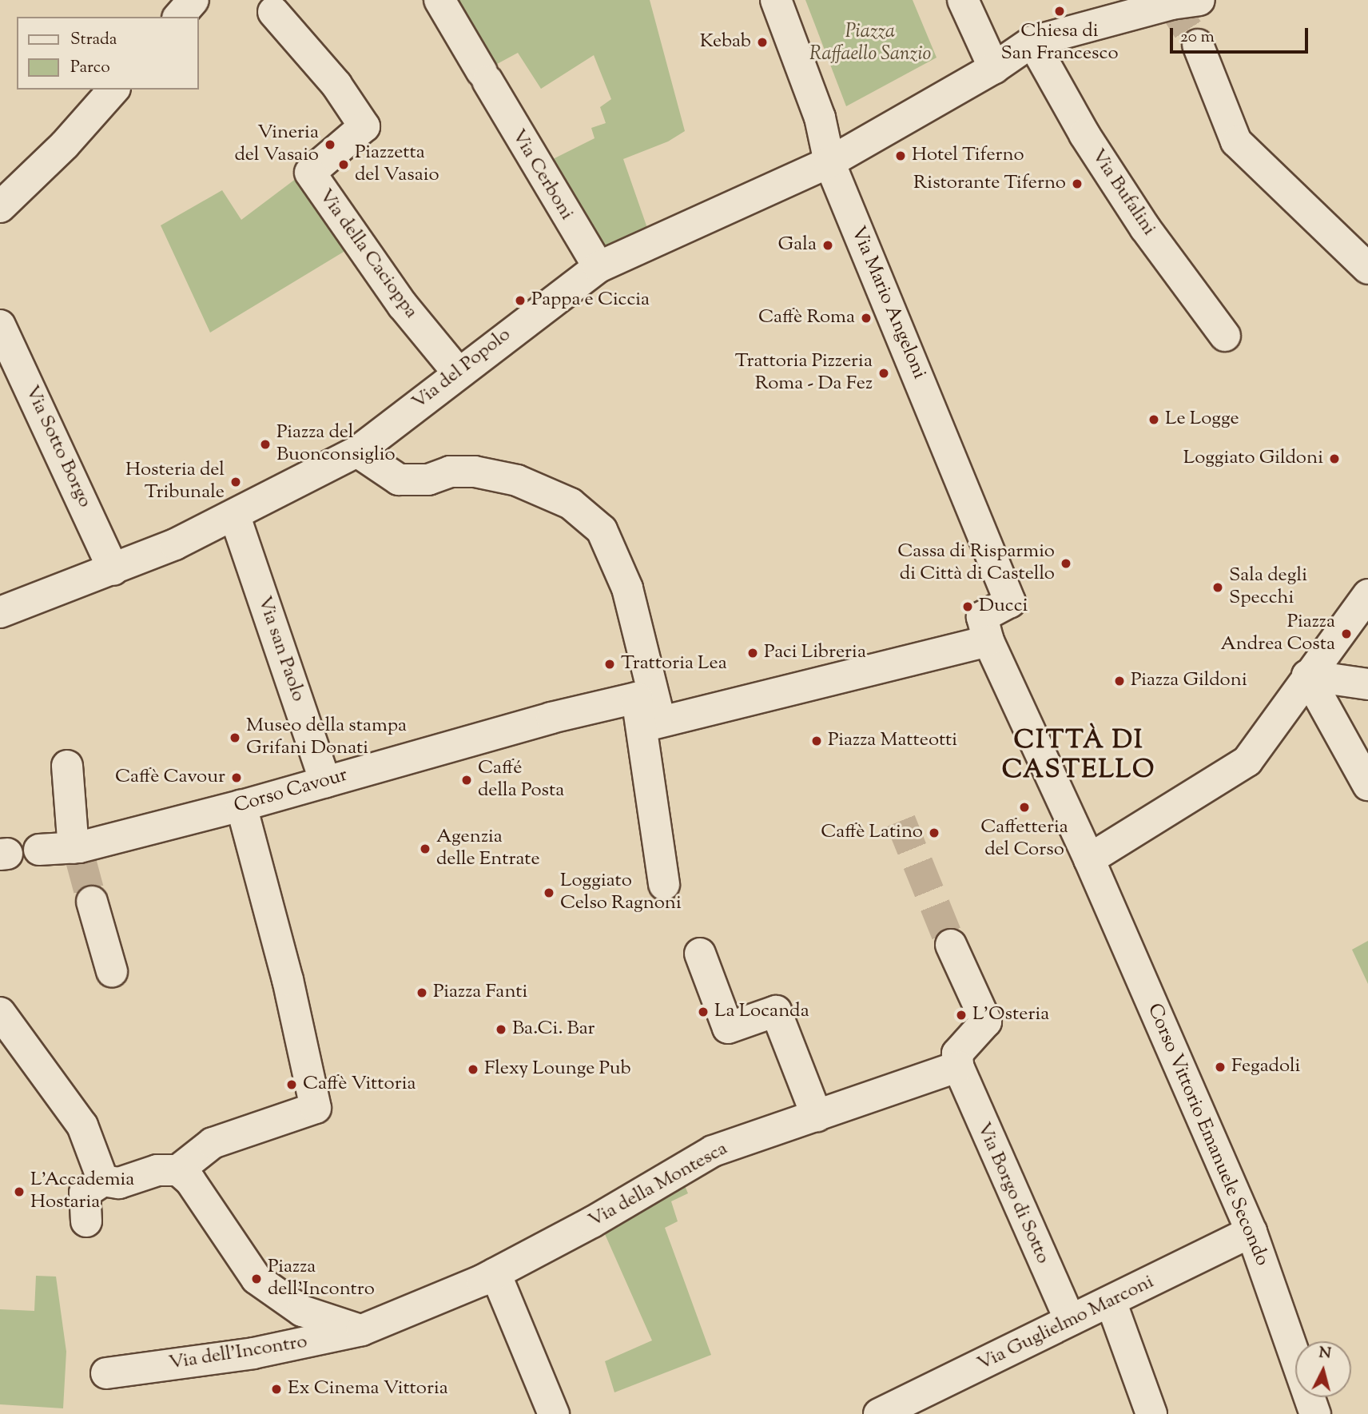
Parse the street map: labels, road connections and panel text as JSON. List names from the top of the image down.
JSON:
{
  "streets": {
    "street": [
      "Via Cerboni",
      "Via Bufalini",
      "Via della Cacioppa",
      "Via Mario Angeloni",
      "Via del Popolo",
      "Via Sotto Borgo",
      "Via san Paolo",
      "Corso Cavour",
      "Corso Vittorio Emanuele Secondo",
      "Via della Montesca",
      "Via Borgo di Sotto",
      "Via Guglielmo Marconi",
      "Via dell'Incontro"
    ]
  },
  "crossings": [
    ["Via Cerboni", "Via del Popolo"],
    ["Via della Cacioppa", "Via del Popolo"],
    ["Via Mario Angeloni", "Via del Popolo"],
    ["Via Mario Angeloni", "Corso Vittorio Emanuele Secondo"],
    ["Via del Popolo", "Via Sotto Borgo"],
    ["Via del Popolo", "Via san Paolo"],
    ["Via san Paolo", "Corso Cavour"],
    ["Corso Vittorio Emanuele Secondo", "Via Guglielmo Marconi"],
    ["Via della Montesca", "Via Borgo di Sotto"],
    ["Via della Montesca", "Via dell'Incontro"],
    ["Via Borgo di Sotto", "Via Guglielmo Marconi"]
  ],
  "districts": ["CITTÀ DI CASTELLO"],
  "parks": ["Piazza Raffaello Sanzio"],
  "places": [
    "Chiesa di San Francesco",
    "Kebab",
    "Vineria del Vasaio",
    "Hotel Tiferno",
    "Piazzetta del Vasaio",
    "Ristorante Tiferno",
    "Gala",
    "Pappa e Ciccia",
    "Caffè Roma",
    "Trattoria Pizzeria Roma - Da Fez",
    "Le Logge",
    "Piazza del Buonconsiglio",
    "Loggiato Gildoni",
    "Hosteria del Tribunale",
    "Cassa di Risparmio di Città di Castello",
    "Sala degli Specchi",
    "Ducci",
    "Piazza Andrea Costa",
    "Paci Libreria",
    "Trattoria Lea",
    "Piazza Gildoni",
    "Museo della stampa Grifani Donati",
    "Piazza Matteotti",
    "Caffè Cavour",
    "Caffé della Posta",
    "Caffetteria del Corso",
    "Caffè Latino",
    "Agenzia delle Entrate",
    "Loggiato Celso Ragnoni",
    "Piazza Fanti",
    "La Locanda",
    "L'Osteria",
    "Ba.Ci. Bar",
    "Fegadoli",
    "Flexy Lounge Pub",
    "Caffè Vittoria",
    "L'Accademia Hostaria",
    "Piazza dell'Incontro",
    "Ex Cinema Vittoria"
  ],
  "legend": ["Strada", "Parco"],
  "scale_bar": "20 m",
  "north": "top"
}
